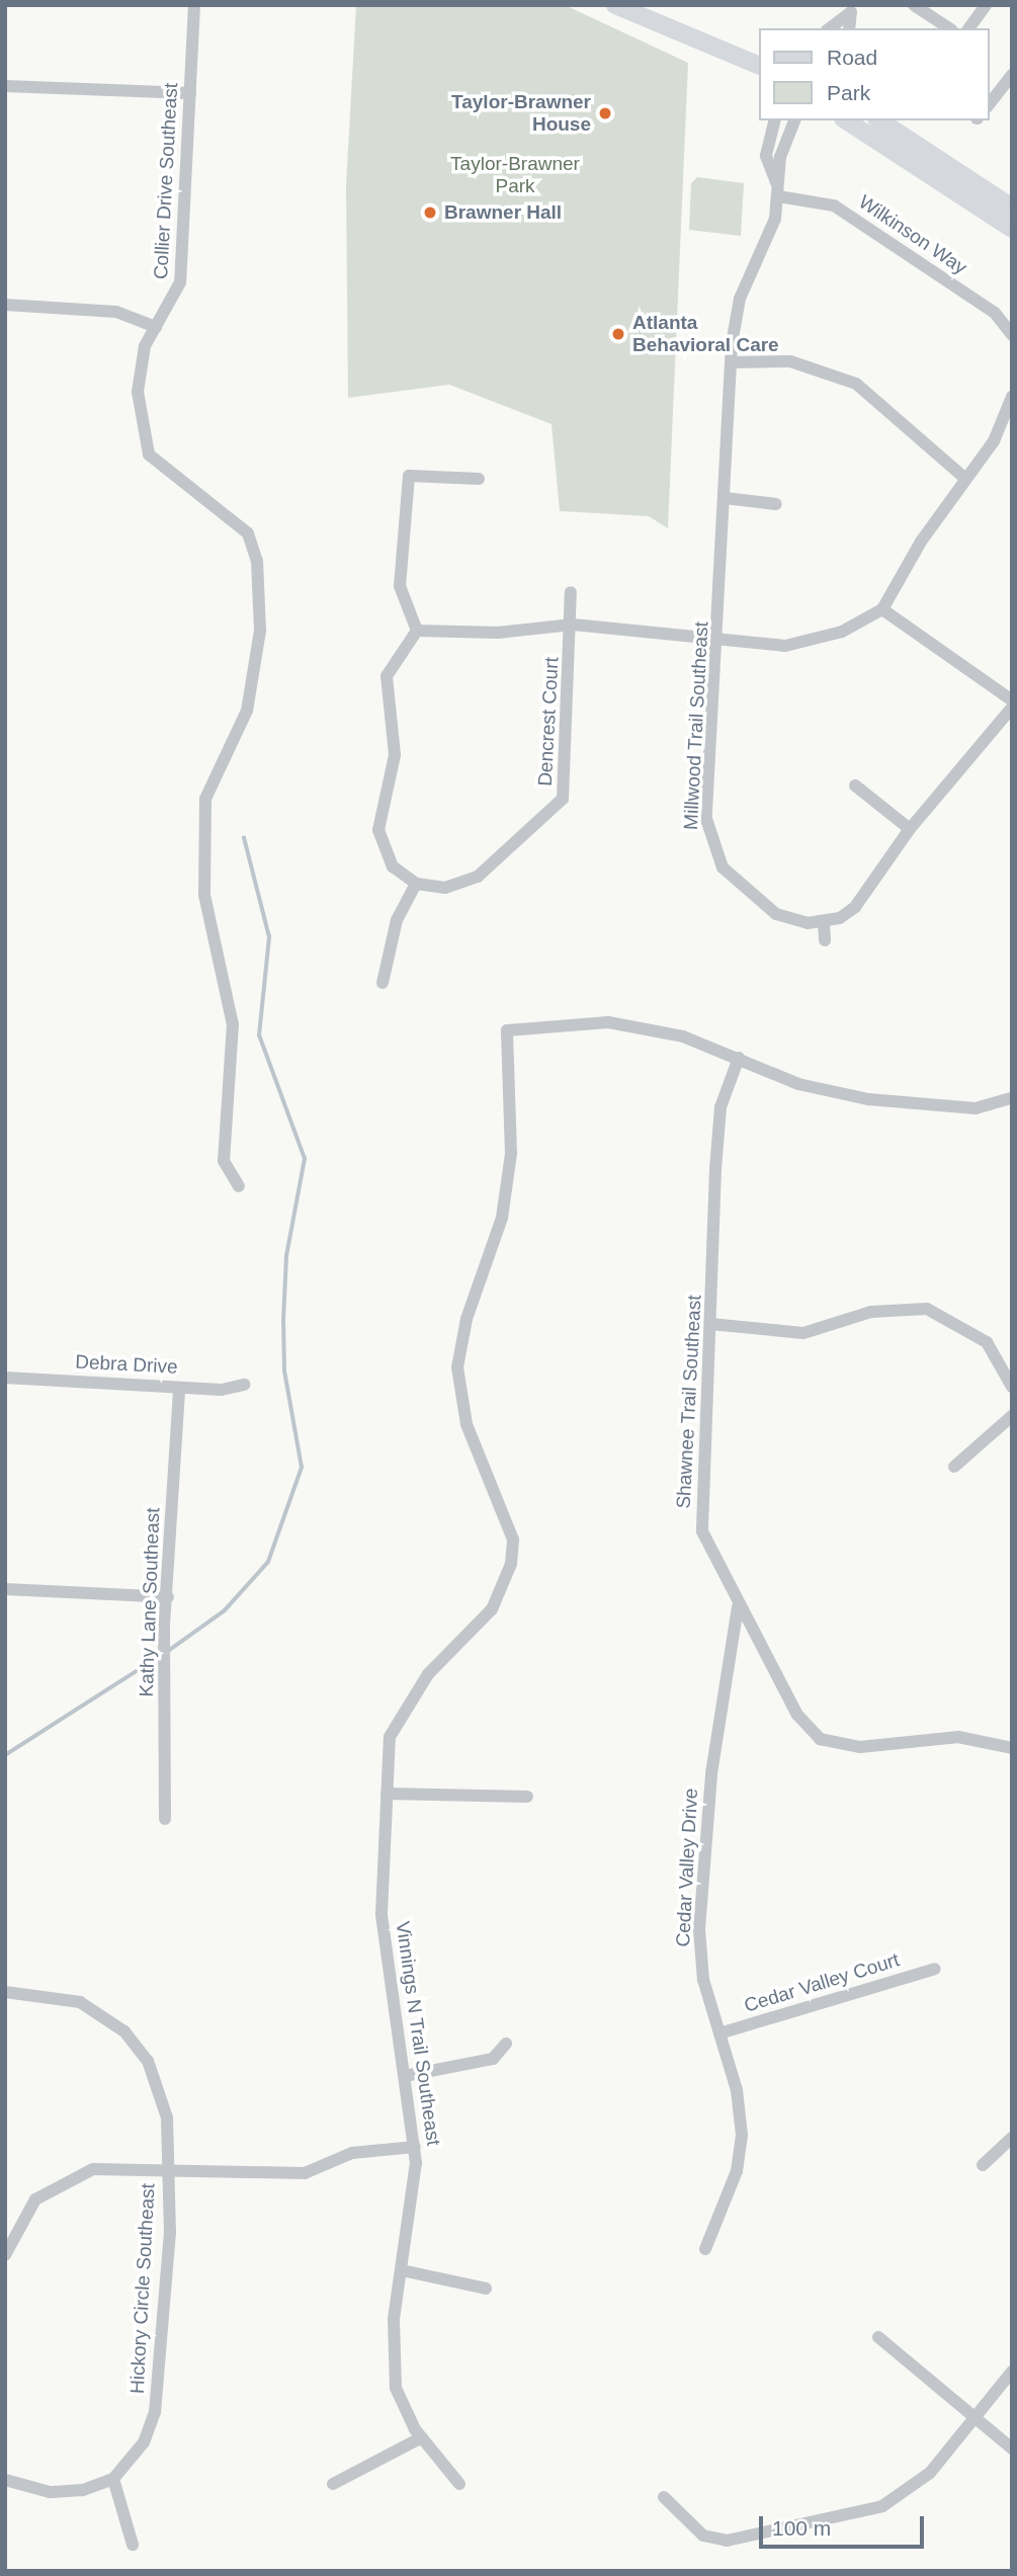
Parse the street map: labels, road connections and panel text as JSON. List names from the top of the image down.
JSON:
{
  "streets": {
    "street": [
      "Collier Drive Southeast",
      "Wilkinson Way",
      "Dencrest Court",
      "Millwood Trail Southeast",
      "Debra Drive",
      "Shawnee Trail Southeast",
      "Kathy Lane Southeast",
      "Cedar Valley Drive",
      "Cedar Valley Court",
      "Vinnings N Trail Southeast",
      "Hickory Circle Southeast"
    ]
  },
  "crossings": [
    ["Wilkinson Way", "Millwood Trail Southeast"],
    ["Debra Drive", "Kathy Lane Southeast"],
    ["Shawnee Trail Southeast", "Cedar Valley Drive"],
    ["Shawnee Trail Southeast", "Vinnings N Trail Southeast"],
    ["Cedar Valley Drive", "Cedar Valley Court"]
  ],
  "parks": ["Taylor-Brawner Park"],
  "places": ["Taylor-Brawner House", "Brawner Hall", "Atlanta Behavioral Care"],
  "legend": ["Road", "Park"],
  "scale_bar": "100 m"
}
